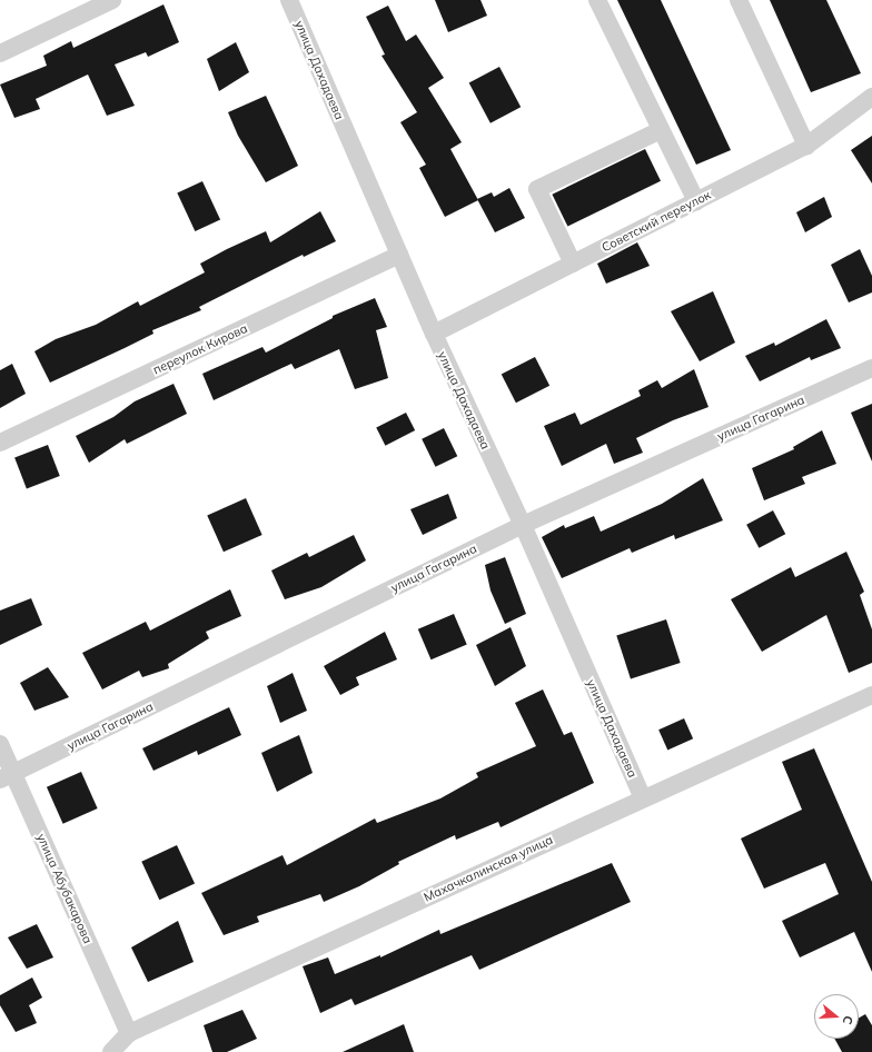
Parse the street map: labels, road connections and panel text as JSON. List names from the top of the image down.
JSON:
{
  "streets": {
    "street": [
      "улица Дахадаева",
      "Советский переулок",
      "переулок Кирова",
      "улица Гагарина",
      "Махачкалинская улица",
      "улица Абубакарова"
    ]
  },
  "crossings": [
    ["улица Дахадаева", "Советский переулок"],
    ["улица Дахадаева", "переулок Кирова"],
    ["улица Дахадаева", "улица Гагарина"],
    ["улица Дахадаева", "Махачкалинская улица"],
    ["улица Гагарина", "улица Абубакарова"],
    ["Махачкалинская улица", "улица Абубакарова"]
  ],
  "north": "right"
}
